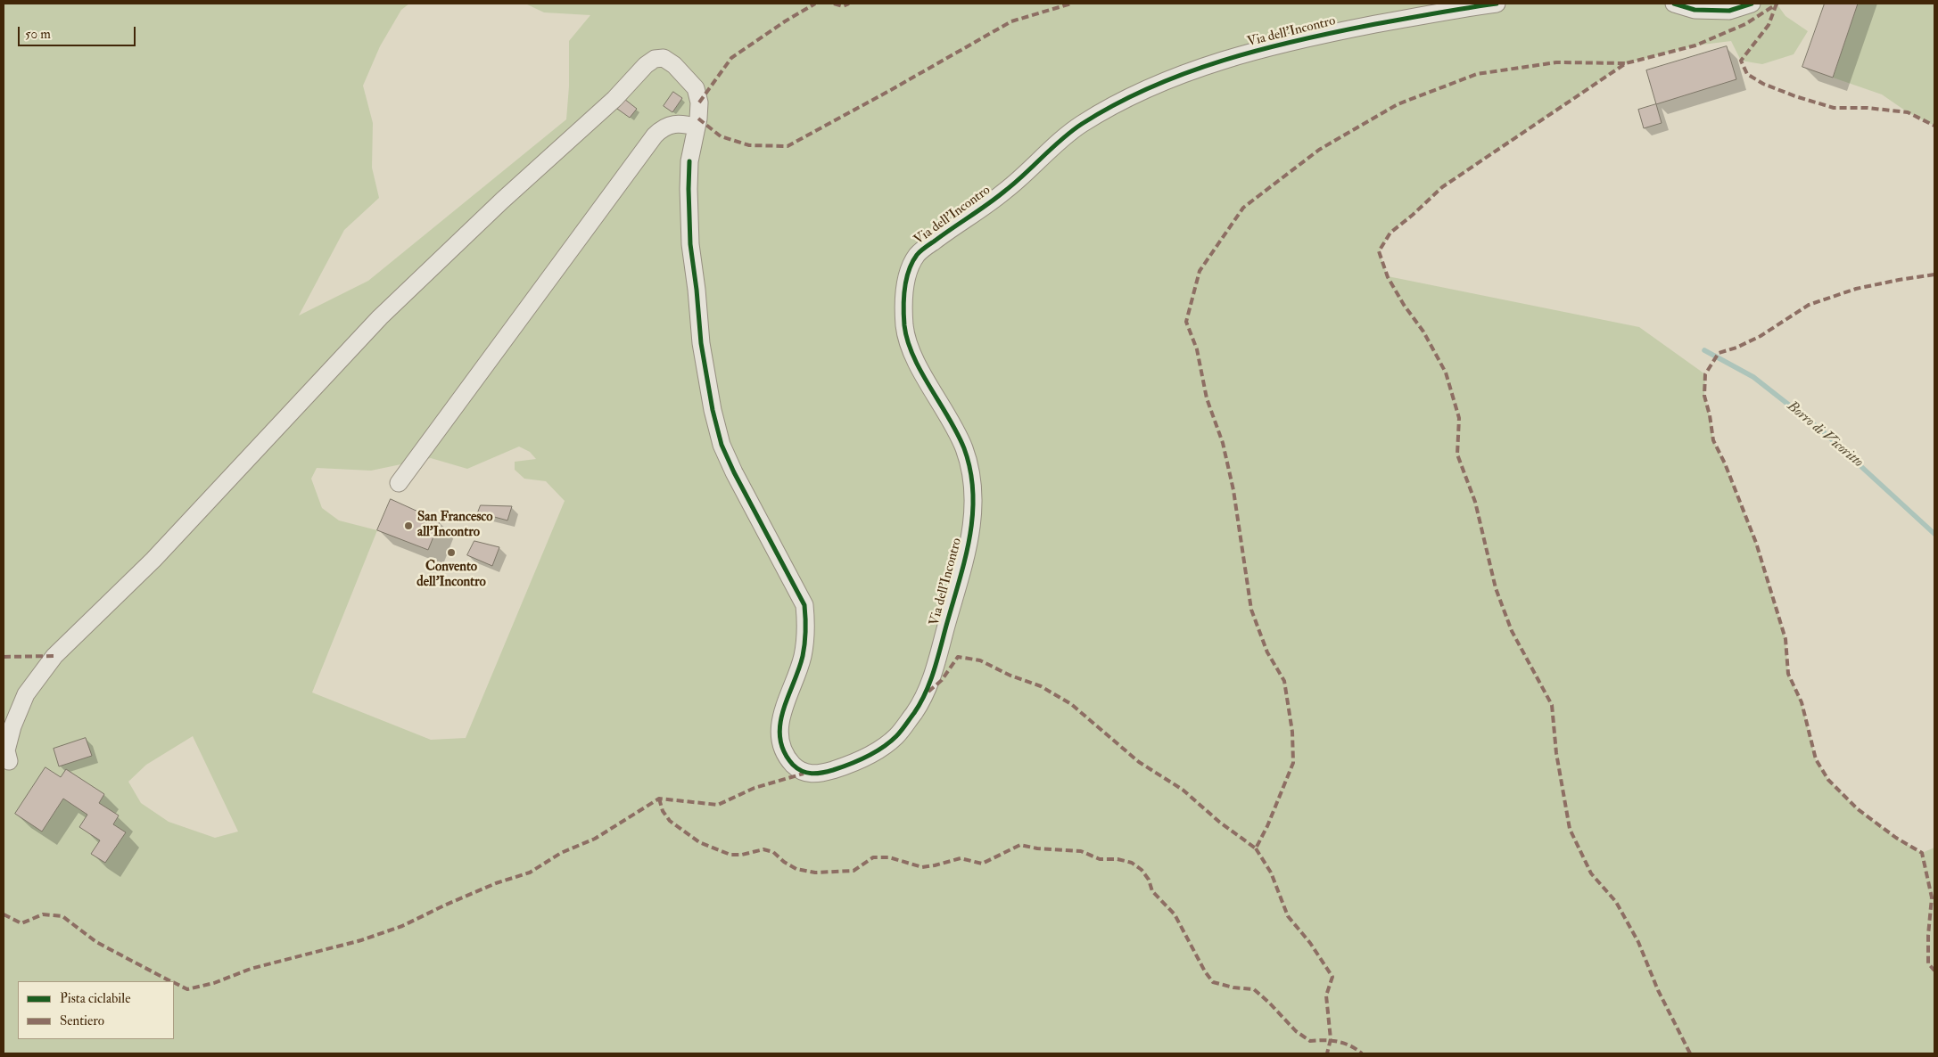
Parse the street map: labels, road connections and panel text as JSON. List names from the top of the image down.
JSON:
{
  "streets": {
    "street": ["Via dell'Incontro"]
  },
  "water": ["Borro di Vicoritto"],
  "places": ["San Francesco all'Incontro", "Convento dell'Incontro"],
  "legend": ["Pista ciclabile", "Sentiero"],
  "scale_bar": "50 m"
}
